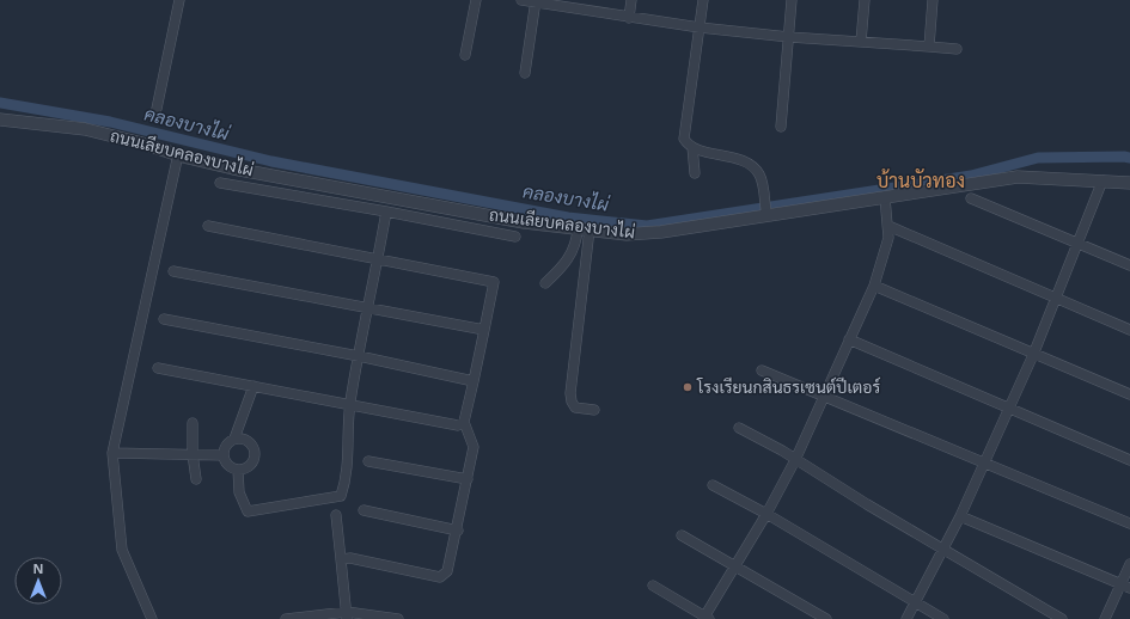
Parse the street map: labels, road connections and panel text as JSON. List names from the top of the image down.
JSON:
{
  "streets": {
    "street": ["ถนนเลียบคลองบางไผ่"]
  },
  "districts": ["บ้านบัวทอง"],
  "water": ["คลองบางไผ่"],
  "places": ["โรงเรียนกสินธรเซนต์ปีเตอร์"],
  "north": "top"
}
